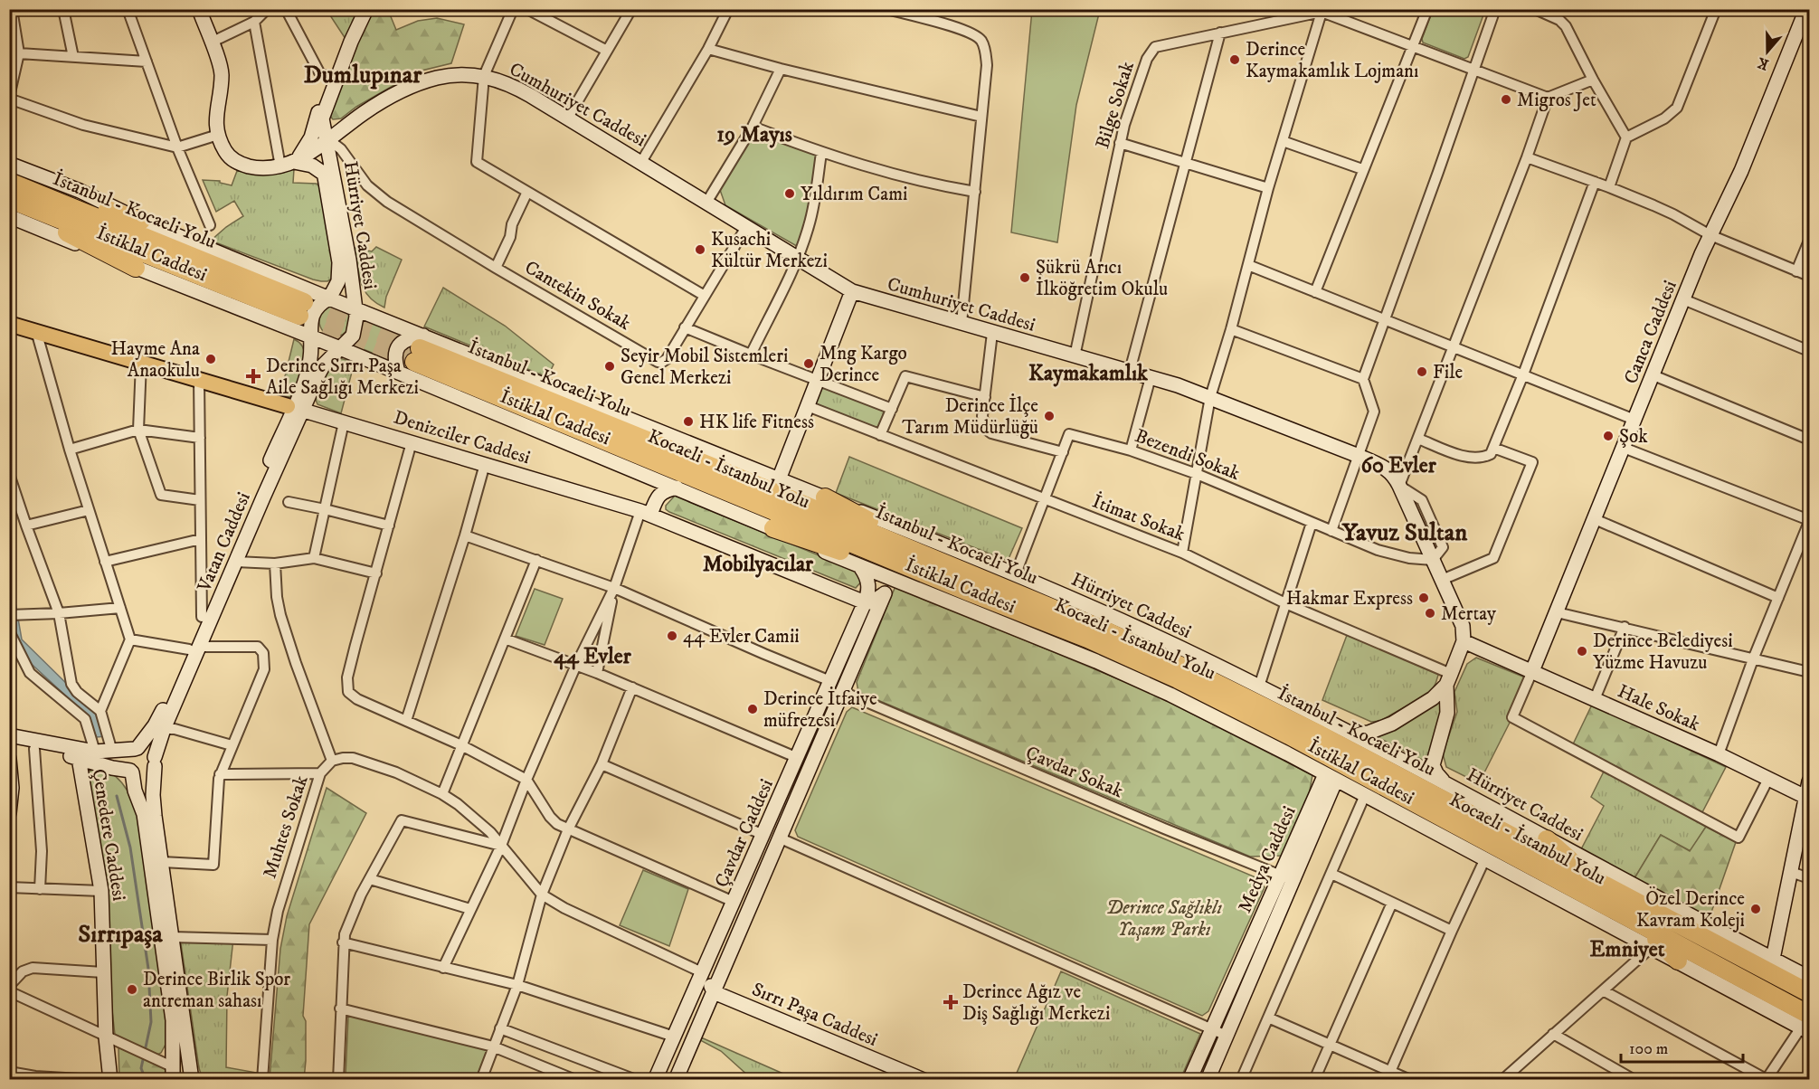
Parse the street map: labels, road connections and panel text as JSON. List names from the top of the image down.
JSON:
{
  "streets": {
    "highway": ["İstanbul - Kocaeli Yolu", "Kocaeli - İstanbul Yolu"],
    "main road": [
      "Cumhuriyet Caddesi",
      "Hürriyet Caddesi",
      "İstiklal Caddesi",
      "Canca Caddesi",
      "Denizciler Caddesi",
      "Vatan Caddesi",
      "Hale Sokak",
      "Çavdar Caddesi",
      "Çenedere Caddesi",
      "Medya Caddesi",
      "Sırrı Paşa Caddesi"
    ],
    "street": [
      "Bilge Sokak",
      "Cantekin Sokak",
      "Bezendi Sokak",
      "İtimat Sokak",
      "Çavdar Sokak",
      "Muhtes Sokak"
    ]
  },
  "crossings": [
    ["Cumhuriyet Caddesi", "Bilge Sokak"],
    ["Cumhuriyet Caddesi", "Cantekin Sokak"],
    ["Cumhuriyet Caddesi", "Bezendi Sokak"],
    ["Cumhuriyet Caddesi", "Hale Sokak"],
    ["İstanbul - Kocaeli Yolu", "Hürriyet Caddesi"],
    ["İstanbul - Kocaeli Yolu", "Kocaeli - İstanbul Yolu"],
    ["Hürriyet Caddesi", "İstiklal Caddesi"],
    ["Hürriyet Caddesi", "Cantekin Sokak"],
    ["Hürriyet Caddesi", "Bezendi Sokak"],
    ["Hürriyet Caddesi", "Kocaeli - İstanbul Yolu"],
    ["Hürriyet Caddesi", "Vatan Caddesi"],
    ["İstiklal Caddesi", "Kocaeli - İstanbul Yolu"],
    ["İstiklal Caddesi", "Vatan Caddesi"],
    ["İstiklal Caddesi", "Çavdar Caddesi"],
    ["İstiklal Caddesi", "Medya Caddesi"],
    ["Canca Caddesi", "Hale Sokak"],
    ["Denizciler Caddesi", "Vatan Caddesi"],
    ["Denizciler Caddesi", "Çavdar Caddesi"],
    ["Bezendi Sokak", "İtimat Sokak"],
    ["Çavdar Sokak", "Çavdar Caddesi"],
    ["Çavdar Sokak", "Medya Caddesi"],
    ["Çavdar Caddesi", "Sırrı Paşa Caddesi"]
  ],
  "districts": [
    "Dumlupınar",
    "19 Mayıs",
    "Kaymakamlık",
    "60 Evler",
    "Yavuz Sultan",
    "Mobilyacılar",
    "44 Evler",
    "Sırrıpaşa",
    "Emniyet"
  ],
  "parks": ["Derince Sağlıklı Yaşam Parkı"],
  "places": {
    "other": [
      "Derince Kaymakamlık Lojmanı",
      "Migros Jet",
      "Yıldırım Cami",
      "Kusachi Kültür Merkezi",
      "Şükrü Arıcı İlköğretim Okulu",
      "Hayme Ana Anaokulu",
      "Mng Kargo Derince",
      "Seyir Mobil Sistemleri Genel Merkezi",
      "File",
      "Derince İlçe Tarım Müdürlüğü",
      "HK life Fitness",
      "Şok",
      "Hakmar Express",
      "Mertay",
      "44 Evler Camii",
      "Derince Belediyesi Yüzme Havuzu",
      "Derince İtfaiye müfrezesi",
      "Özel Derince Kavram Koleji",
      "Derince Birlik Spor antreman sahası"
    ],
    "health": ["Derince Sırrı Paşa Aile Sağlığı Merkezi", "Derince Ağız ve Diş Sağlığı Merkezi"]
  },
  "scale_bar": "100 m",
  "north": "bottom"
}
